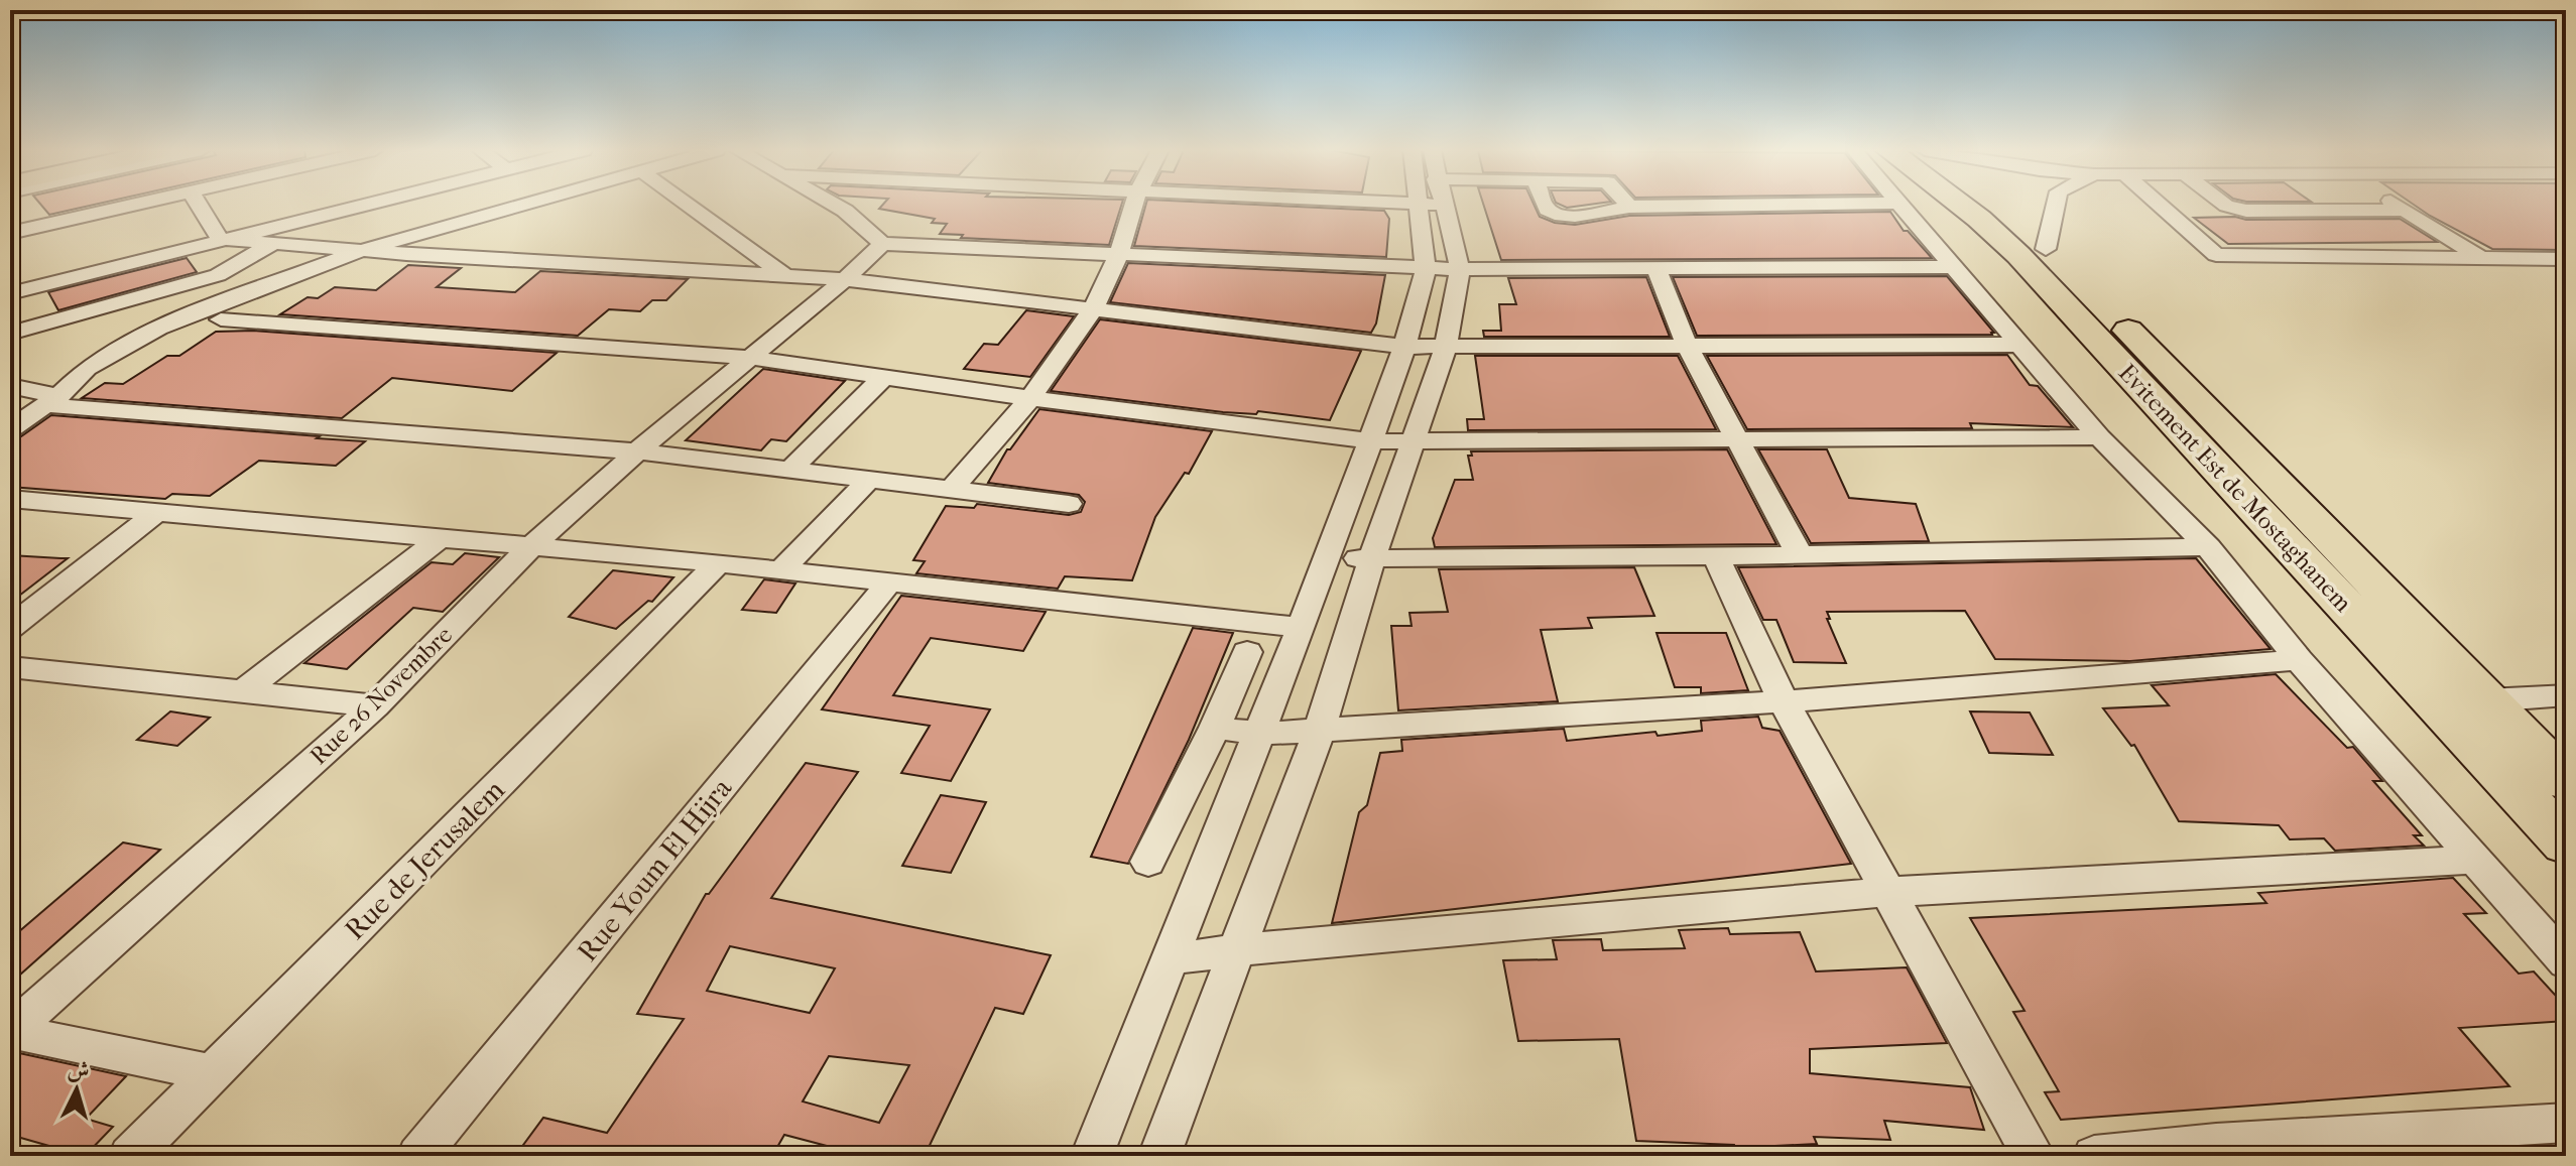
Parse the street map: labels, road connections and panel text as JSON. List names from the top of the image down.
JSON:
{
  "streets": {
    "highway": ["Evitement Est de Mostaghanem"],
    "street": ["Rue 26 Novembre", "Rue de Jerusalem", "Rue Youm El Hijra"]
  },
  "north": "top"
}
